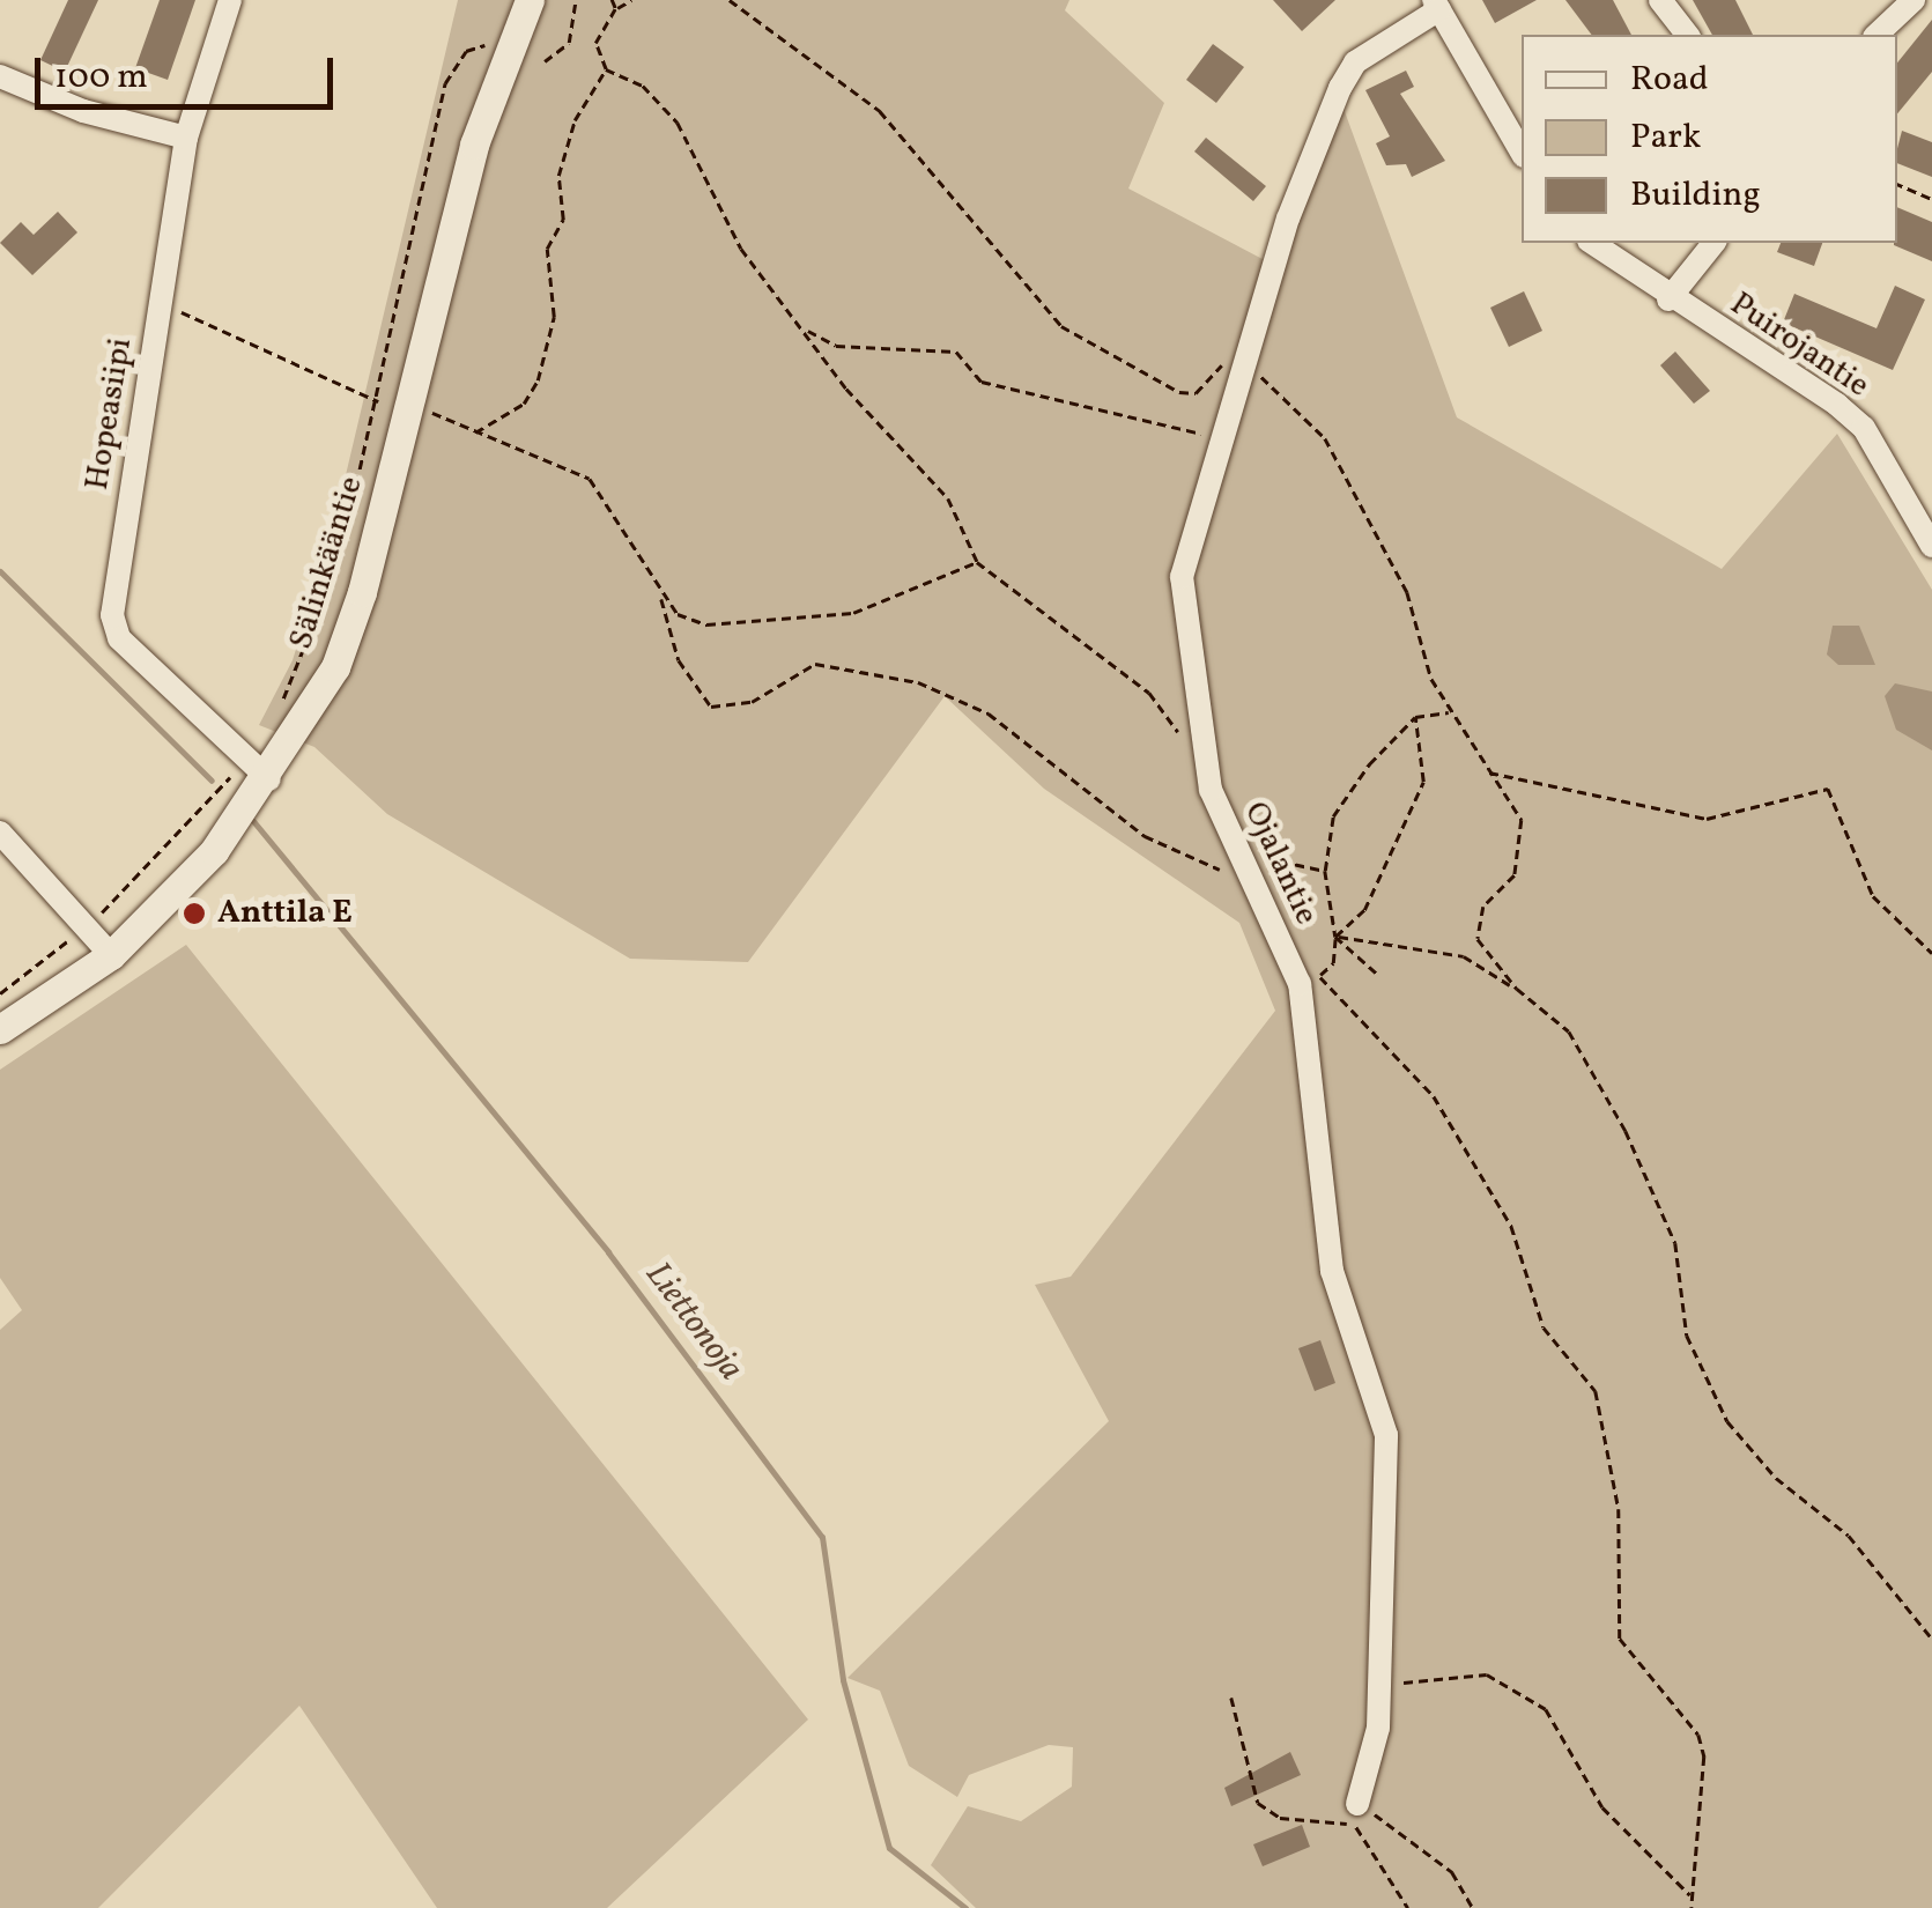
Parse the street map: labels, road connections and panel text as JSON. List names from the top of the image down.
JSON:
{
  "streets": {
    "street": [
      "Puirojantie",
      "Hopeasiipi",
      "Sälinkääntie",
      "Ojalantie"
    ]
  },
  "crossings": [
    ["Hopeasiipi", "Sälinkääntie"]
  ],
  "water": ["Liettonoja"],
  "places": ["Anttila E"],
  "legend": ["Road", "Park", "Building"],
  "scale_bar": "100 m"
}
